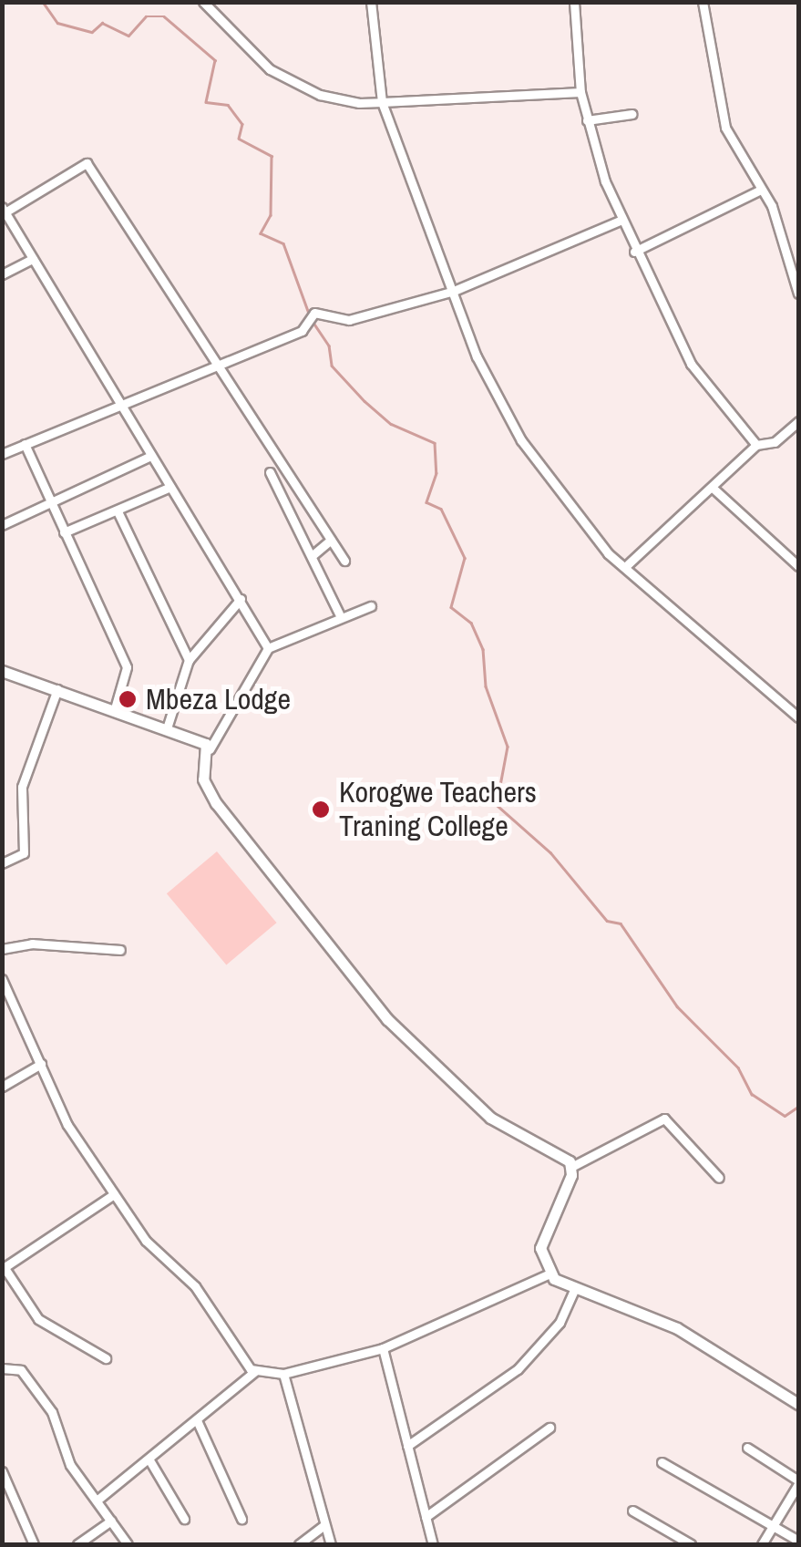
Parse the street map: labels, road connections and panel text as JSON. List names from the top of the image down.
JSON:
{
  "places": ["Mbeza Lodge", "Korogwe Teachers Traning College"]
}
